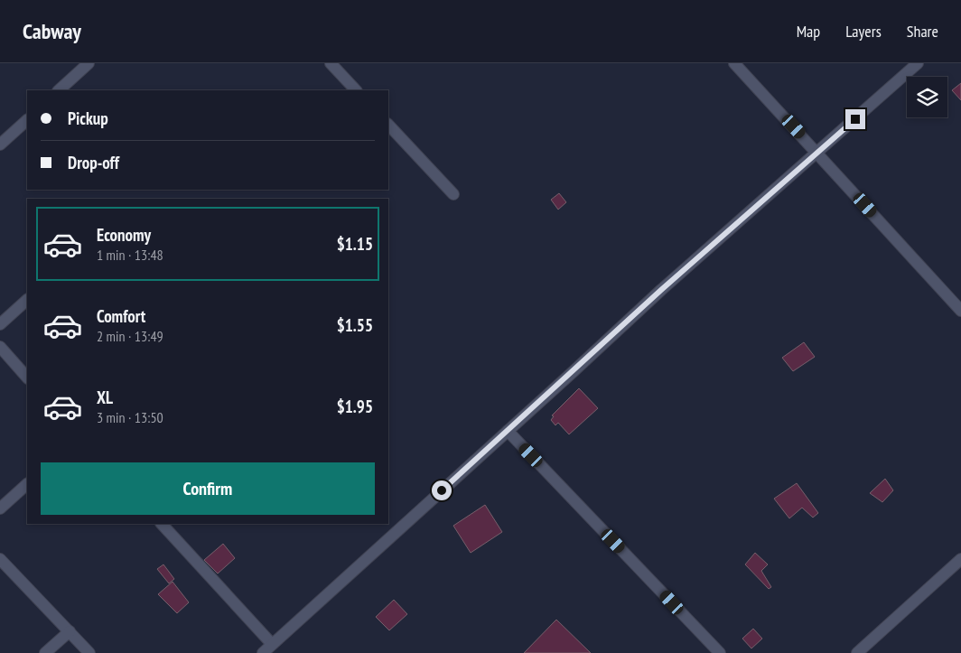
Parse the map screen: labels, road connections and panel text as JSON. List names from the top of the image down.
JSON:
{
  "page": {
    "header": "Cabway",
    "nav": ["Map", "Layers", "Share"],
    "banner": ["Pickup", "Drop-off"],
    "list": [
      {
        "name": "Economy",
        "note": "1 min · 13:48",
        "value": "$1.15"
      },
      {
        "name": "Comfort",
        "note": "2 min · 13:49",
        "value": "$1.55"
      },
      {
        "name": "XL",
        "note": "3 min · 13:50",
        "value": "$1.95"
      }
    ],
    "buttons": "Confirm"
  }
}
